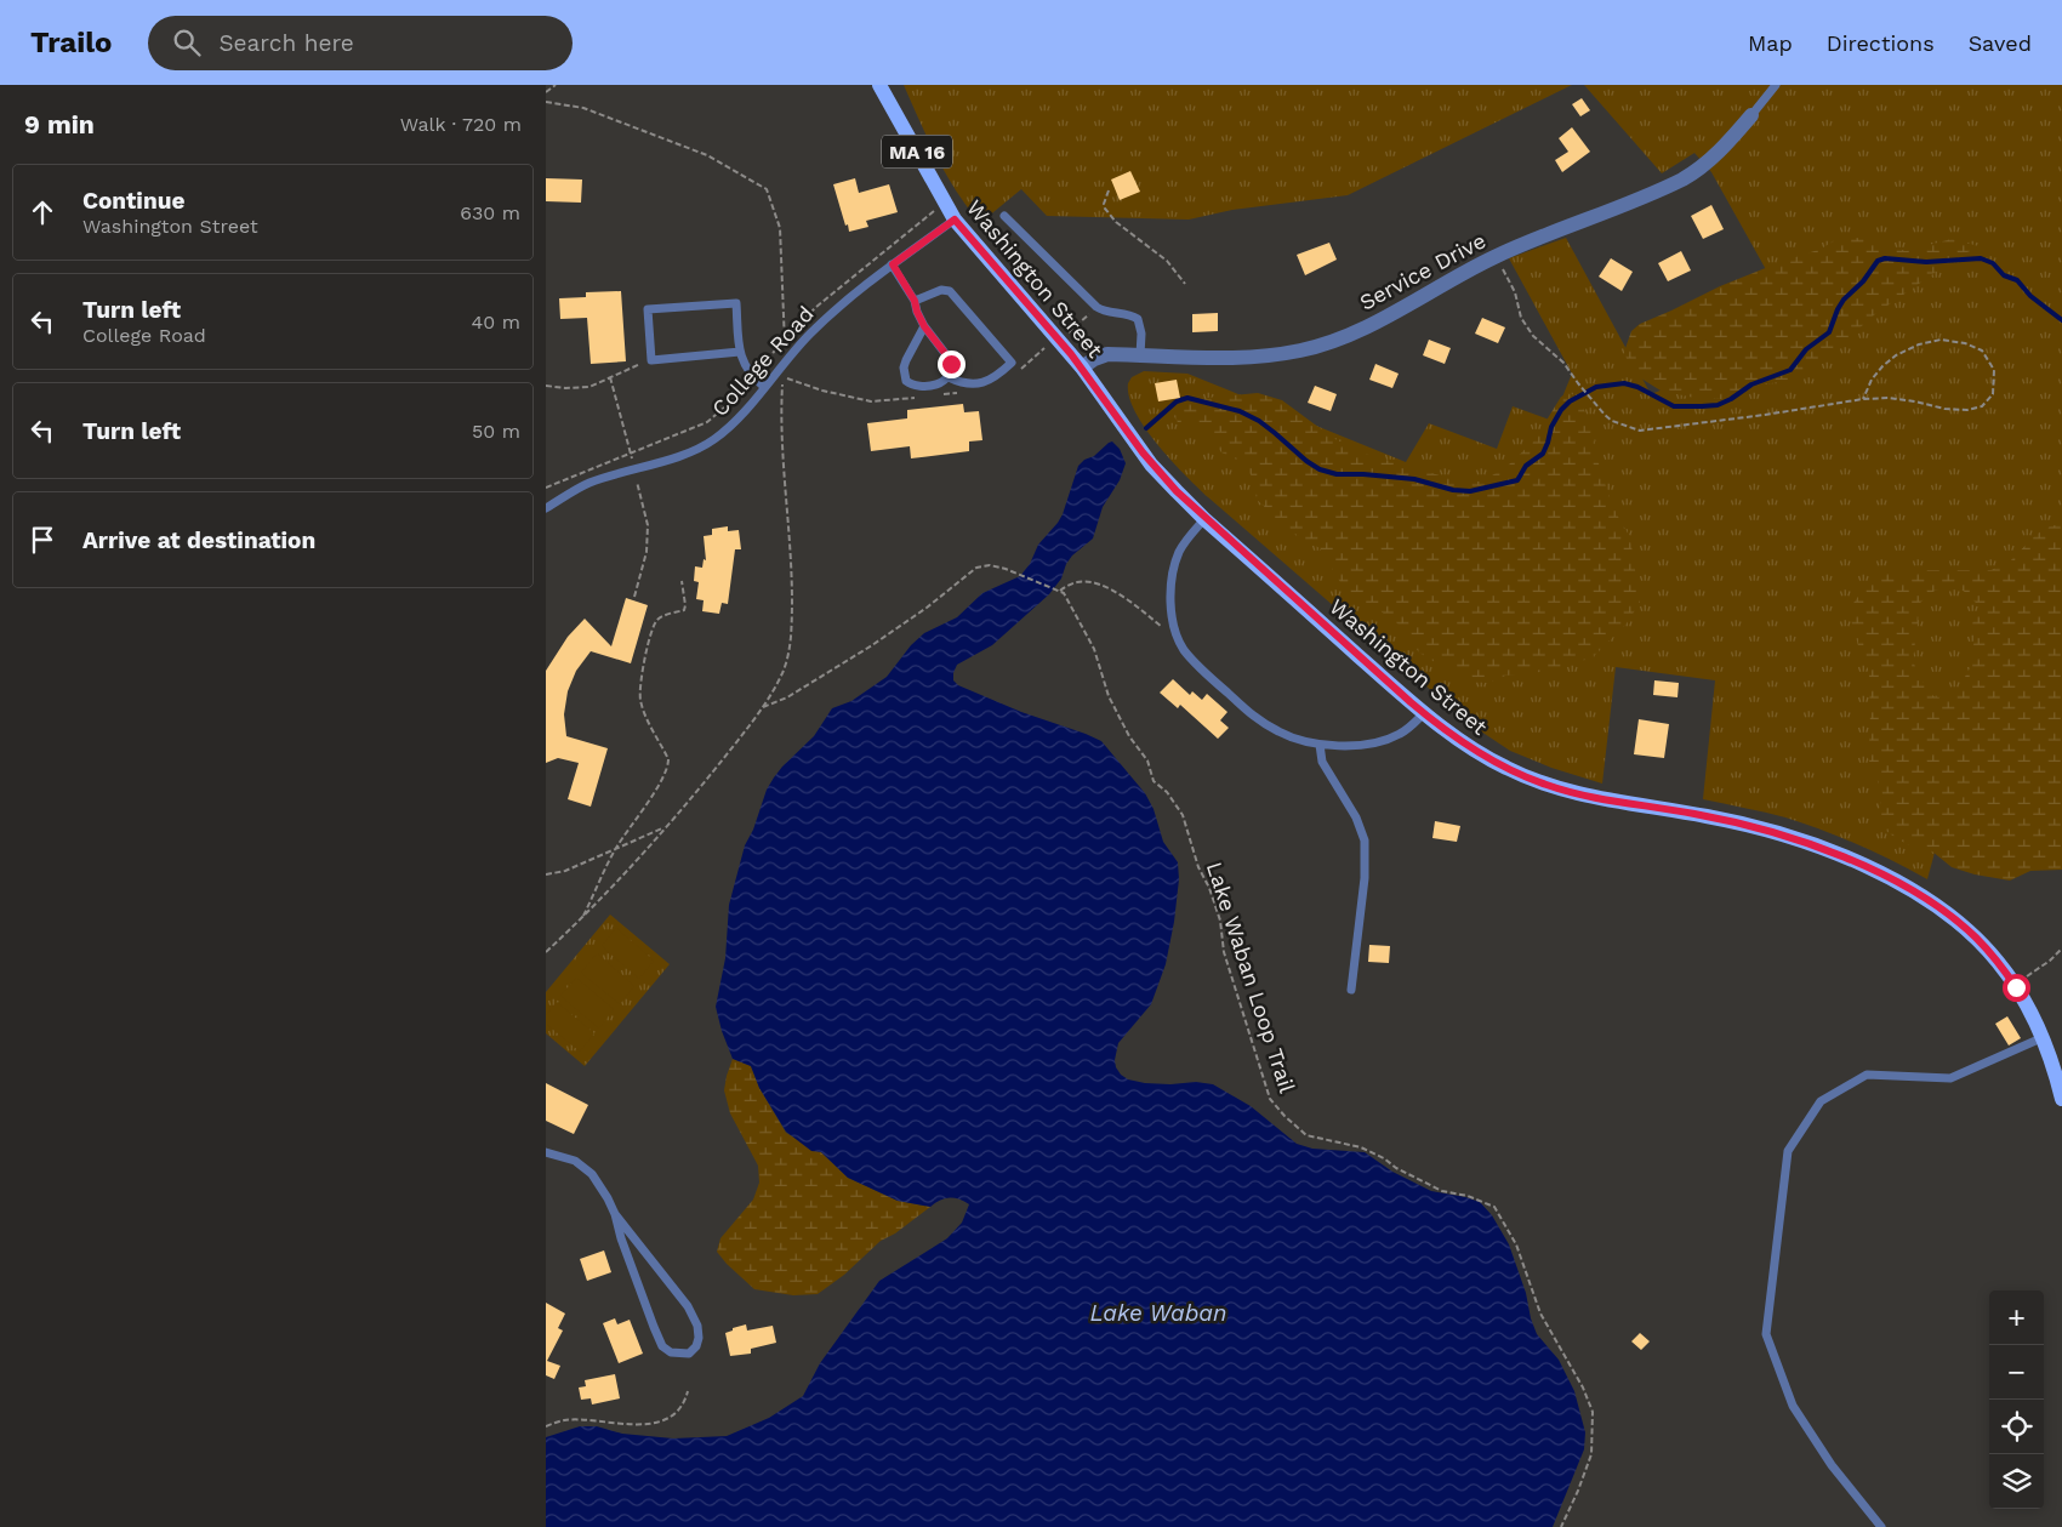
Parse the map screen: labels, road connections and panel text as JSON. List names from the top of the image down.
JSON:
{
  "streets": {
    "main road": ["MA 16", "Washington Street"],
    "street": ["Service Drive"],
    "lane": ["College Road"],
    "path": ["Lake Waban Loop Trail"]
  },
  "crossings": [
    ["Service Drive", "Washington Street"],
    ["Washington Street", "College Road"]
  ],
  "water": ["Lake Waban"],
  "page": {
    "header": "Trailo",
    "search": "Search here",
    "nav": ["Map", "Directions", "Saved"],
    "heading": ["9 min", "Walk · 720 m"],
    "list": [
      ["Continue", "Washington Street", "630 m"],
      ["Turn left", "College Road", "40 m"],
      ["Turn left", "50 m"],
      "Arrive at destination"
    ],
    "map_buttons": ["+", "−"]
  }
}
